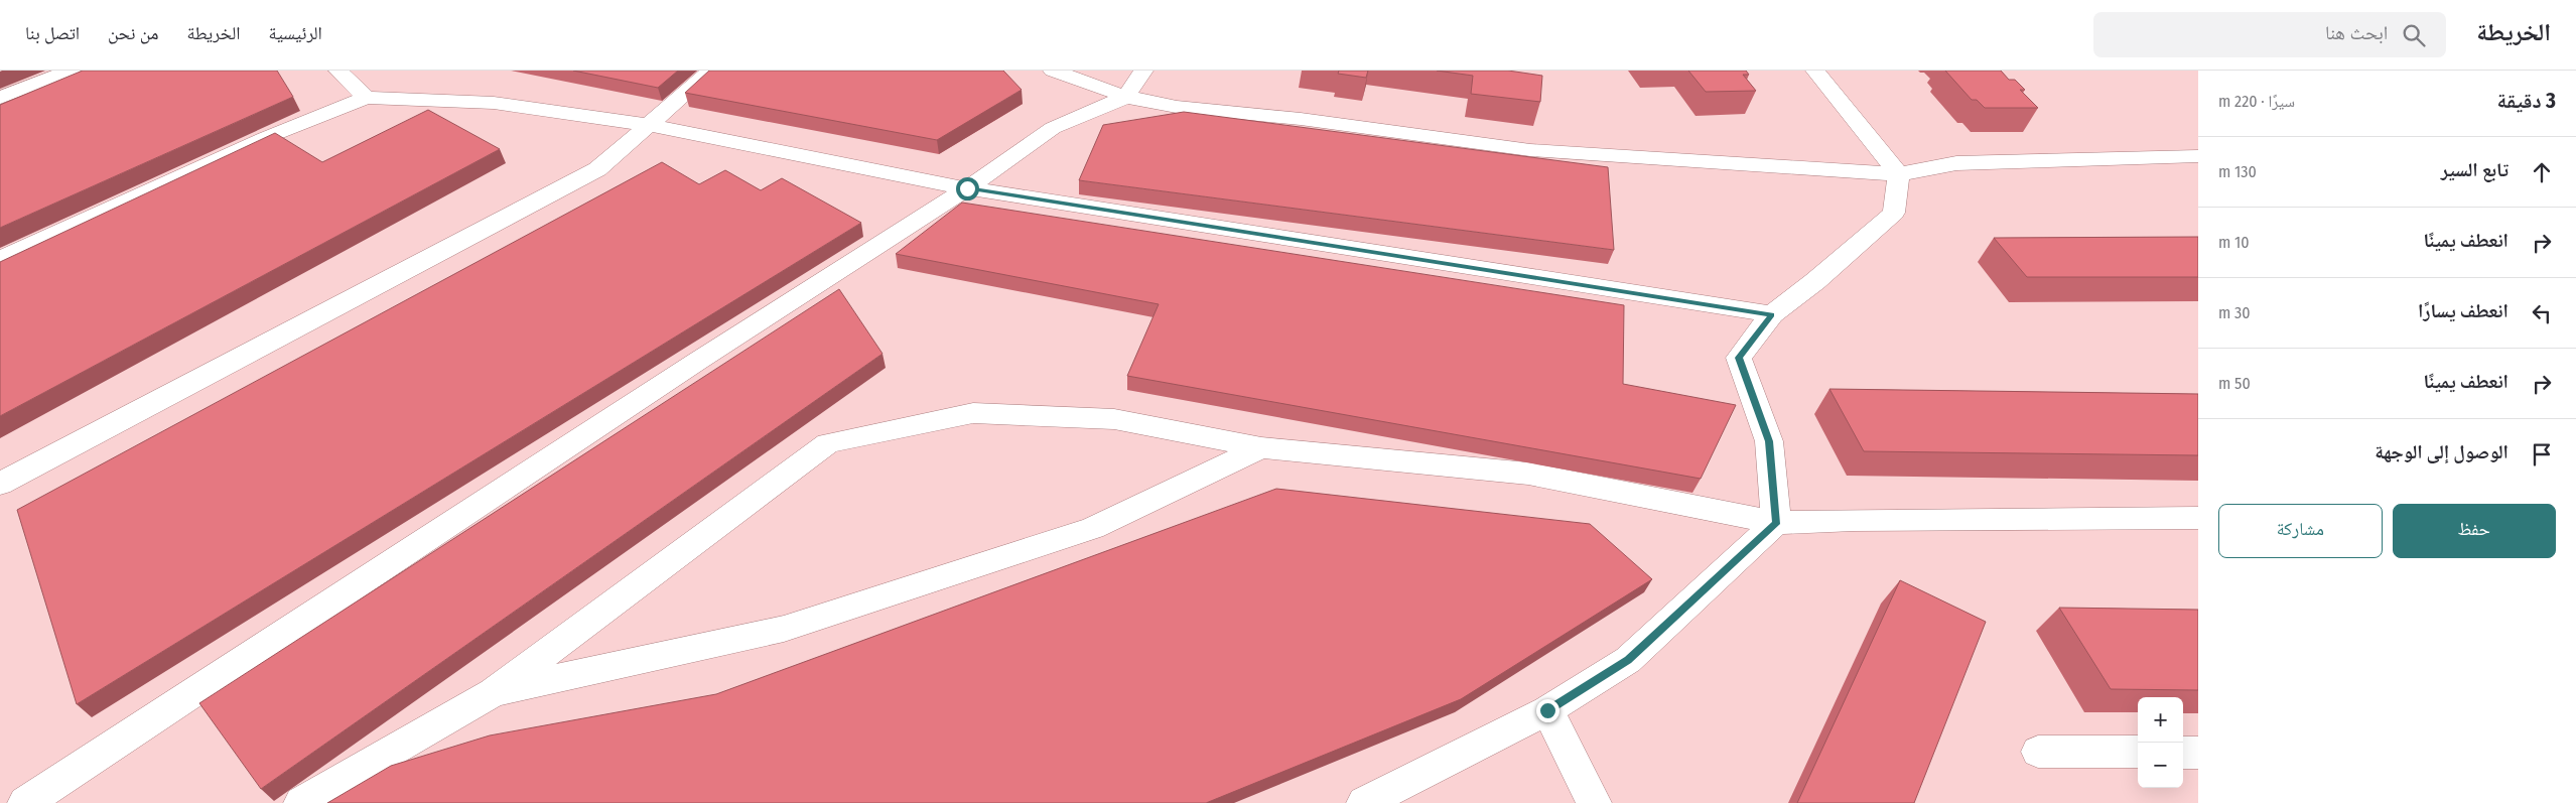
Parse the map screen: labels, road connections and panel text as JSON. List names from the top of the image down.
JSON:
{
  "page": {
    "header": "الخريطة",
    "search": "ابحث هنا",
    "nav": [
      "الرئيسية",
      "الخريطة",
      "من نحن",
      "اتصل بنا"
    ],
    "heading": ["3 دقيقة", "سيرًا · 220 m"],
    "list": [
      ["تابع السير", "130 m"],
      ["انعطف يمينًا", "10 m"],
      ["انعطف يسارًا", "30 m"],
      ["انعطف يمينًا", "50 m"],
      "الوصول إلى الوجهة"
    ],
    "buttons": ["حفظ", "مشاركة"],
    "map_buttons": ["+", "−"]
  }
}
